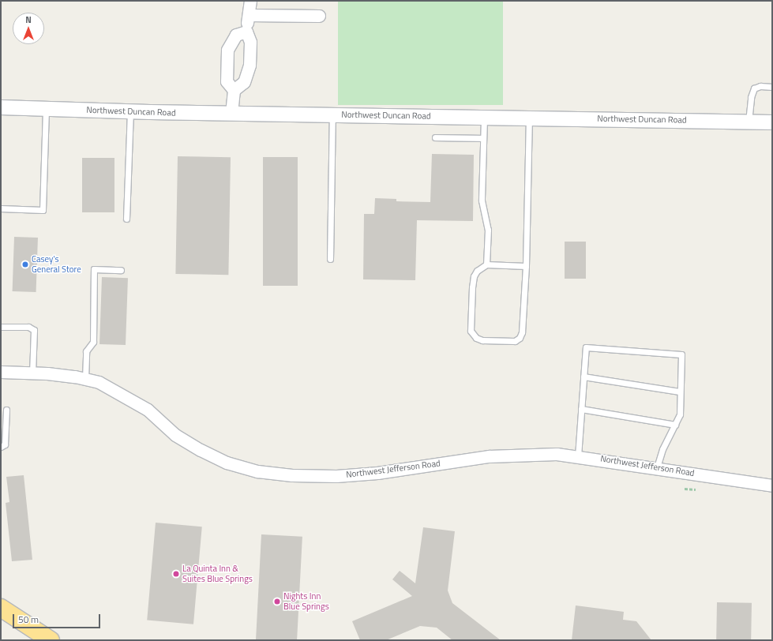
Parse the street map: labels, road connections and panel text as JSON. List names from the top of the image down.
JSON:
{
  "streets": {
    "street": ["Northwest Duncan Road", "Northwest Jefferson Road"]
  },
  "places": ["Casey's General Store", "La Quinta Inn & Suites Blue Springs", "Nights Inn Blue Springs"],
  "scale_bar": "50 m",
  "north": "top"
}
